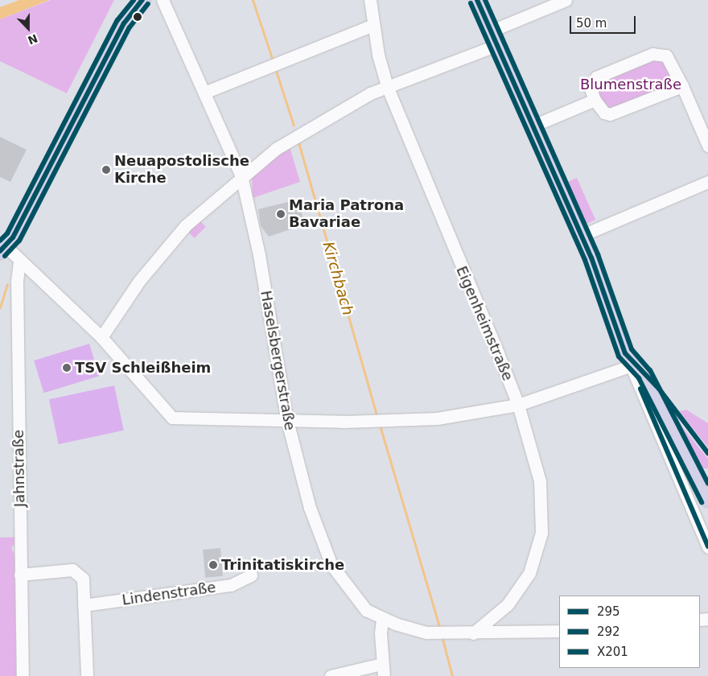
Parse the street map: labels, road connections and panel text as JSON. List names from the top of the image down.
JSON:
{
  "streets": {
    "street": [
      "Eigenheimstraße",
      "Haselsbergerstraße",
      "Jahnstraße",
      "Lindenstraße"
    ]
  },
  "crossings": [
    ["Eigenheimstraße", "Haselsbergerstraße"]
  ],
  "water": ["Kirchbach"],
  "parks": ["Blumenstraße"],
  "places": [
    "Neuapostolische Kirche",
    "Maria Patrona Bavariae",
    "TSV Schleißheim",
    "Trinitatiskirche"
  ],
  "lines": ["transit line 295", "transit line X201", "transit line 292"],
  "legend": ["295", "292", "X201"],
  "scale_bar": "50 m",
  "north": "bottom"
}
